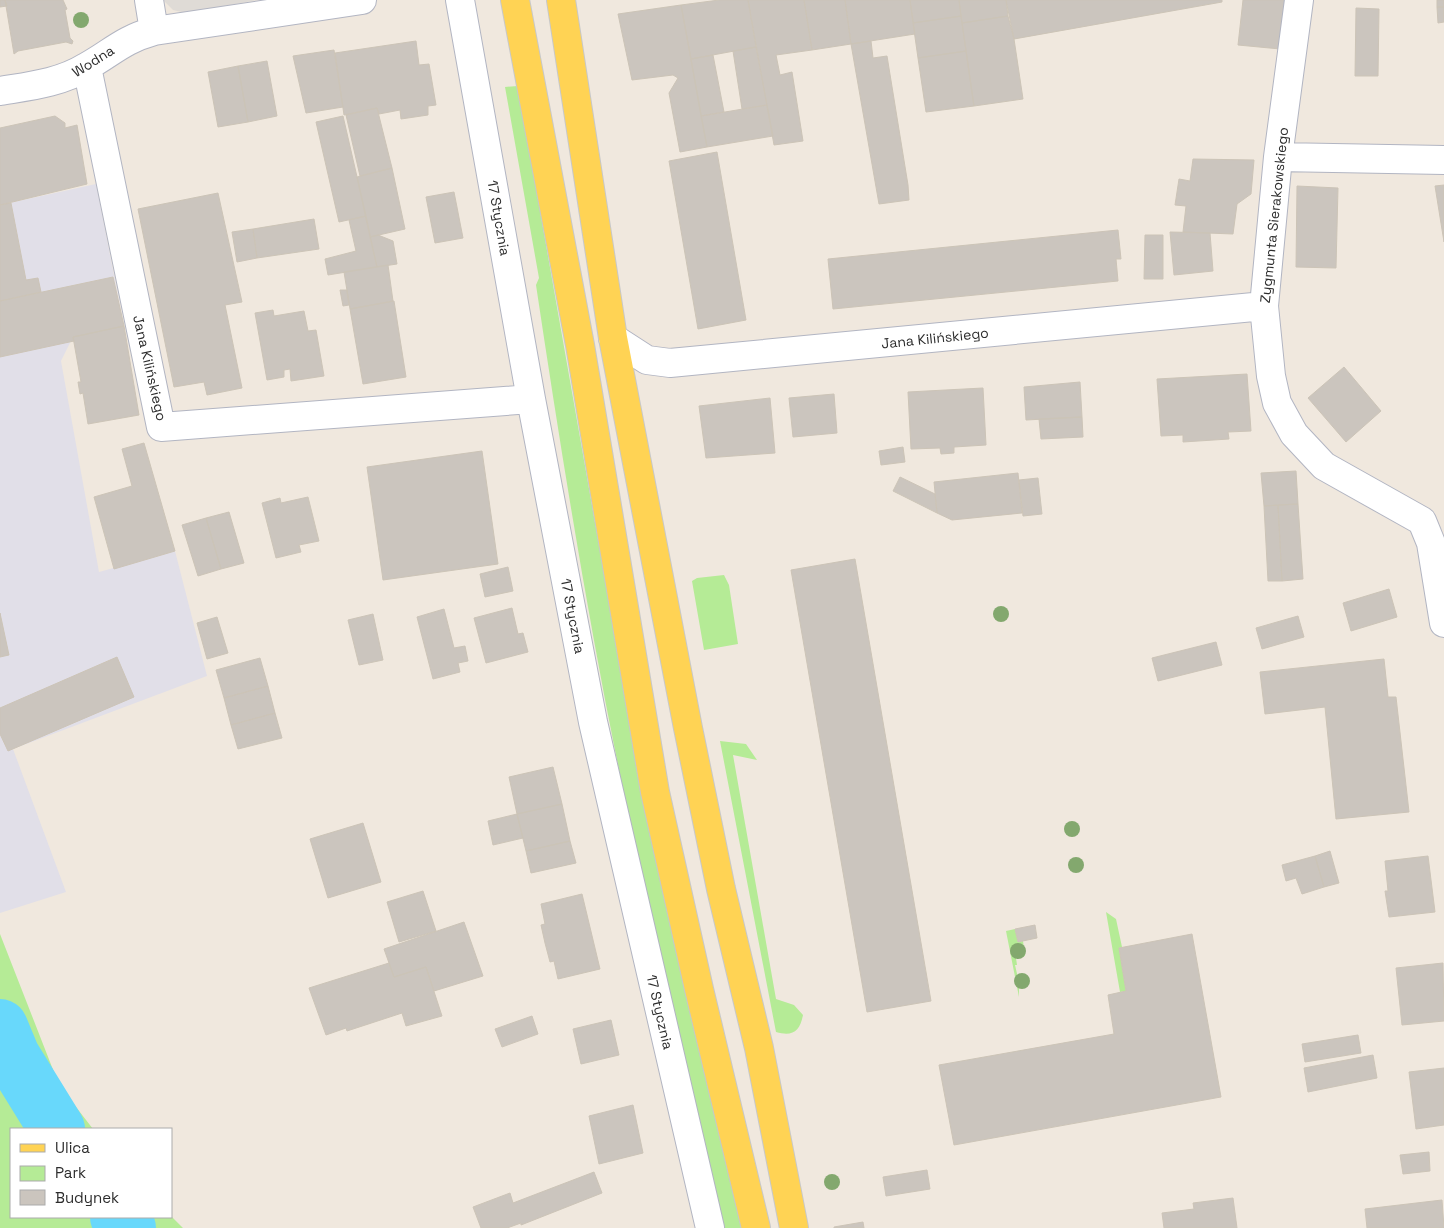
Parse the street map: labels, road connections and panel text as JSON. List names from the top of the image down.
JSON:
{
  "streets": {
    "street": [
      "Wodna",
      "Zygmunta Sierakowskiego",
      "17 Stycznia",
      "Jana Kilińskiego"
    ]
  },
  "crossings": [
    ["Wodna", "Jana Kilińskiego"],
    ["Zygmunta Sierakowskiego", "Jana Kilińskiego"],
    ["17 Stycznia", "Jana Kilińskiego"]
  ],
  "legend": ["Ulica", "Park", "Budynek"]
}
